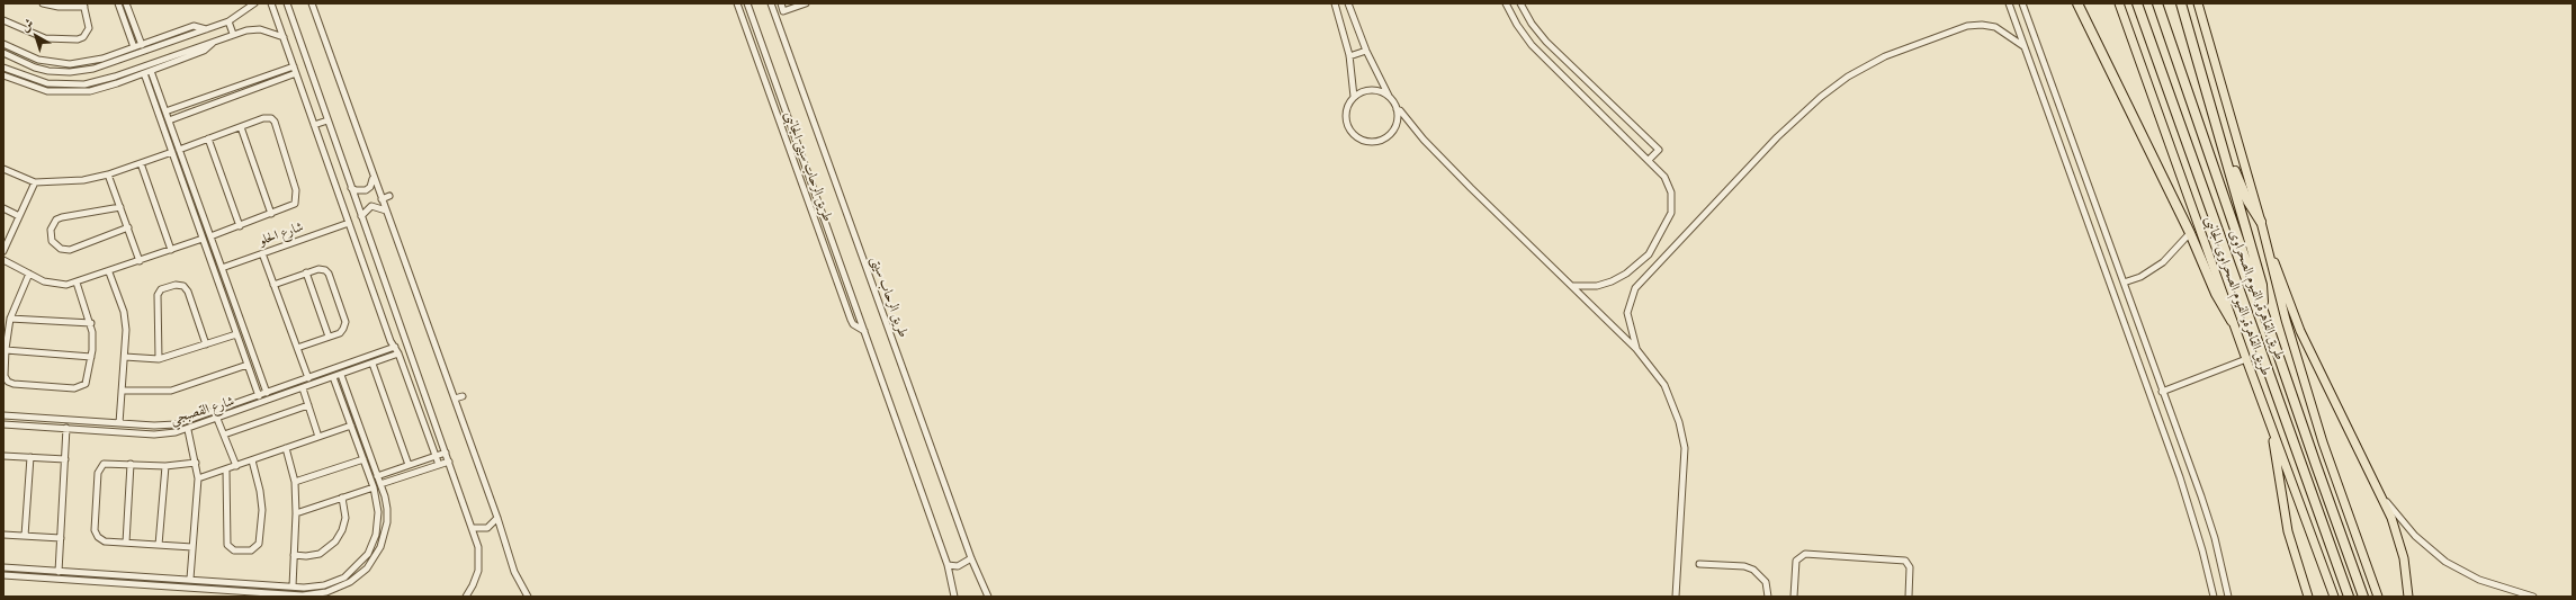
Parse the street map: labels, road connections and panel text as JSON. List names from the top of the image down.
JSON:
{
  "streets": {
    "highway": ["طريق القاهرة, الفيوم الصحراوى"],
    "main road": ["طريق القاهرة, الفيوم الصحراوى الجانبى"],
    "street": [
      "طريق الرحاب سيتى الجانبى",
      "شارع الحلو",
      "طريق الرحاب سيتى",
      "شارع القصبجي"
    ]
  },
  "north": "top left"
}
